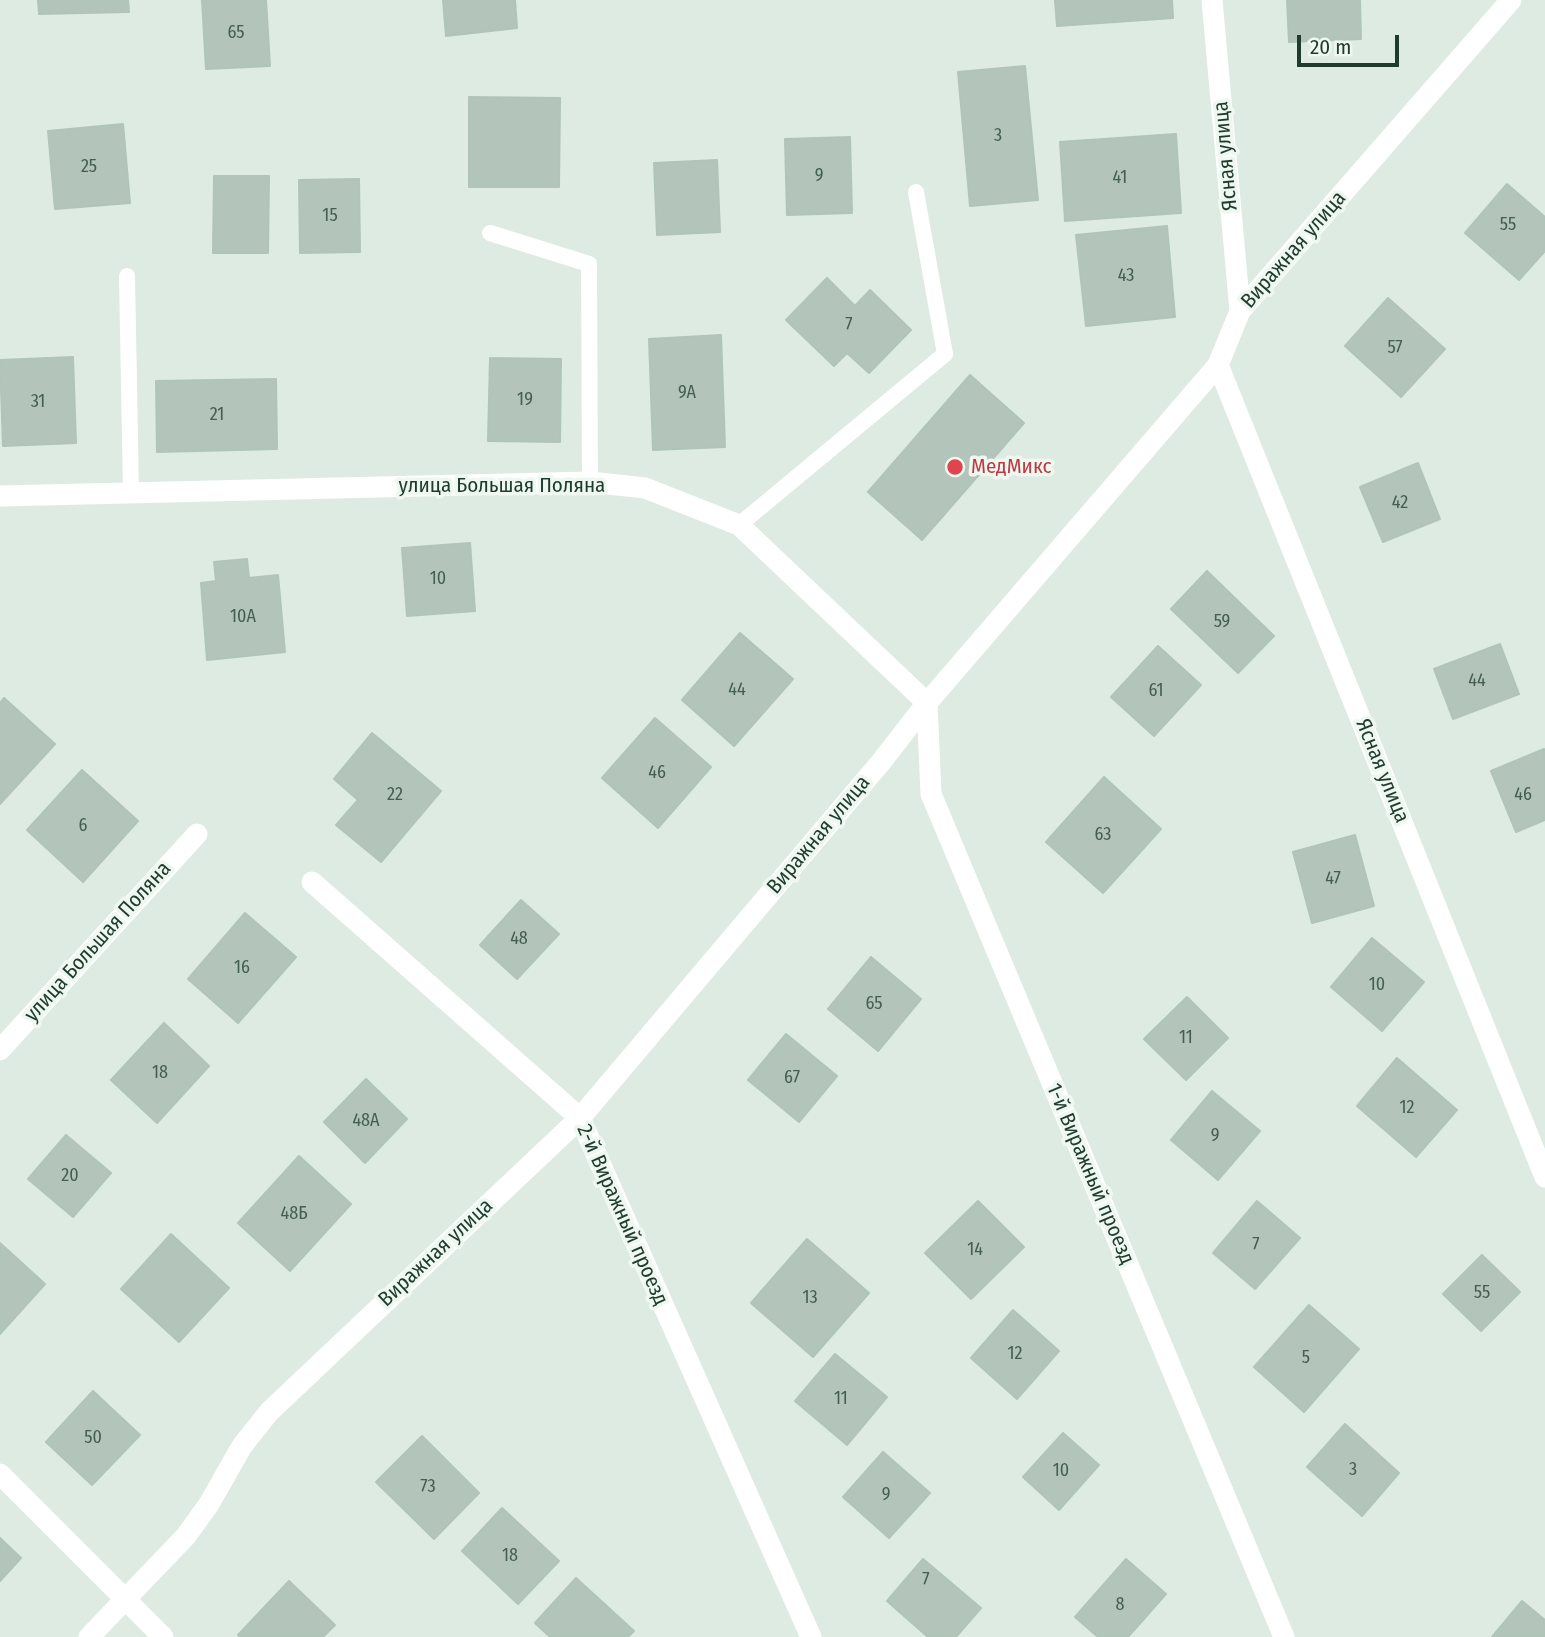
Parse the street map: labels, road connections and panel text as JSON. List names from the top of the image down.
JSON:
{
  "streets": {
    "street": [
      "Ясная улица",
      "Виражная улица",
      "улица Большая Поляна",
      "1-й Виражный проезд",
      "2-й Виражный проезд"
    ]
  },
  "crossings": [
    ["Ясная улица", "Виражная улица"],
    ["Виражная улица", "улица Большая Поляна"],
    ["Виражная улица", "1-й Виражный проезд"],
    ["Виражная улица", "2-й Виражный проезд"],
    ["улица Большая Поляна", "1-й Виражный проезд"]
  ],
  "places": ["МедМикс"],
  "house_numbers": [
    "65",
    "3",
    "25",
    "9",
    "41",
    "15",
    "55",
    "43",
    "7",
    "57",
    "9А",
    "19",
    "31",
    "21",
    "42",
    "10",
    "10А",
    "59",
    "44",
    "44",
    "61",
    "46",
    "22",
    "46",
    "6",
    "63",
    "47",
    "48",
    "16",
    "10",
    "65",
    "11",
    "18",
    "67",
    "12",
    "48А",
    "9",
    "20",
    "48Б",
    "7",
    "14",
    "55",
    "13",
    "12",
    "5",
    "11",
    "50",
    "3",
    "10",
    "73",
    "9",
    "18",
    "7",
    "8"
  ],
  "scale_bar": "20 m"
}
